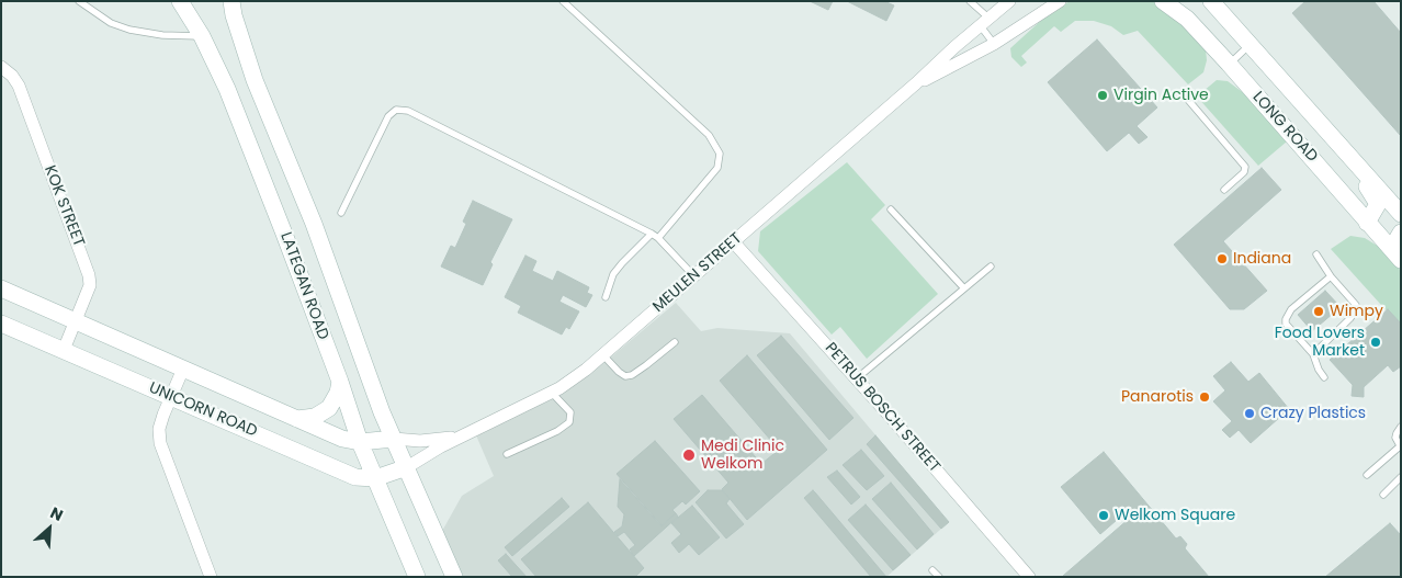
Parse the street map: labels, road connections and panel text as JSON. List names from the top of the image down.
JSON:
{
  "streets": {
    "street": [
      "LONG ROAD",
      "KOK STREET",
      "MEULEN STREET",
      "LATEGAN ROAD",
      "PETRUS BOSCH STREET",
      "UNICORN ROAD"
    ]
  },
  "crossings": [
    ["KOK STREET", "UNICORN ROAD"],
    ["MEULEN STREET", "LATEGAN ROAD"],
    ["MEULEN STREET", "PETRUS BOSCH STREET"],
    ["MEULEN STREET", "UNICORN ROAD"],
    ["LATEGAN ROAD", "UNICORN ROAD"]
  ],
  "places": [
    "Virgin Active",
    "Indiana",
    "Wimpy",
    "Food Lovers Market",
    "Panarotis",
    "Crazy Plastics",
    "Medi Clinic Welkom",
    "Welkom Square"
  ],
  "north": "top right"
}
